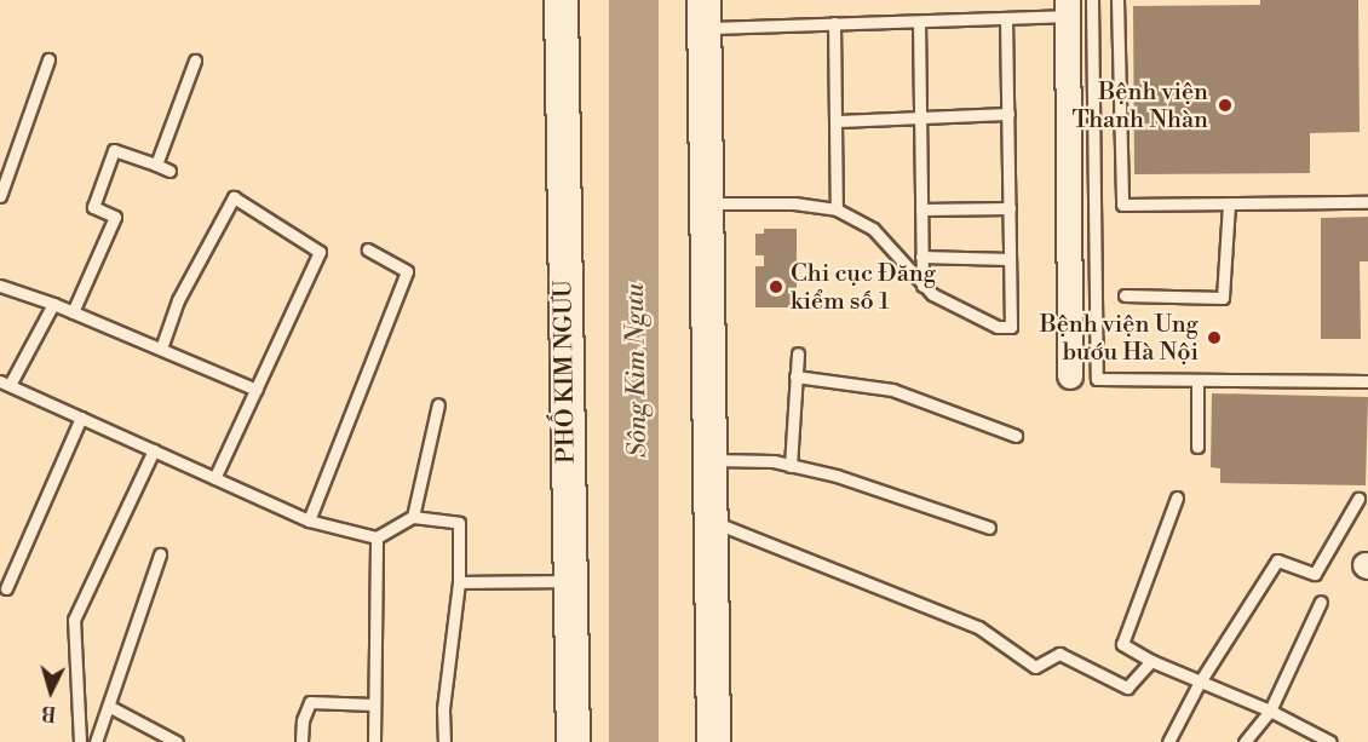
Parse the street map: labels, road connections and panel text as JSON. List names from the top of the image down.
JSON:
{
  "streets": {
    "main road": ["PHỐ KIM NGƯU"]
  },
  "water": ["Sông Kim Ngưu"],
  "places": ["Bệnh viện Thanh Nhàn", "Chi cục Đăng kiểm số 1", "Bệnh viện Ung bướu Hà Nội"],
  "north": "bottom"
}
